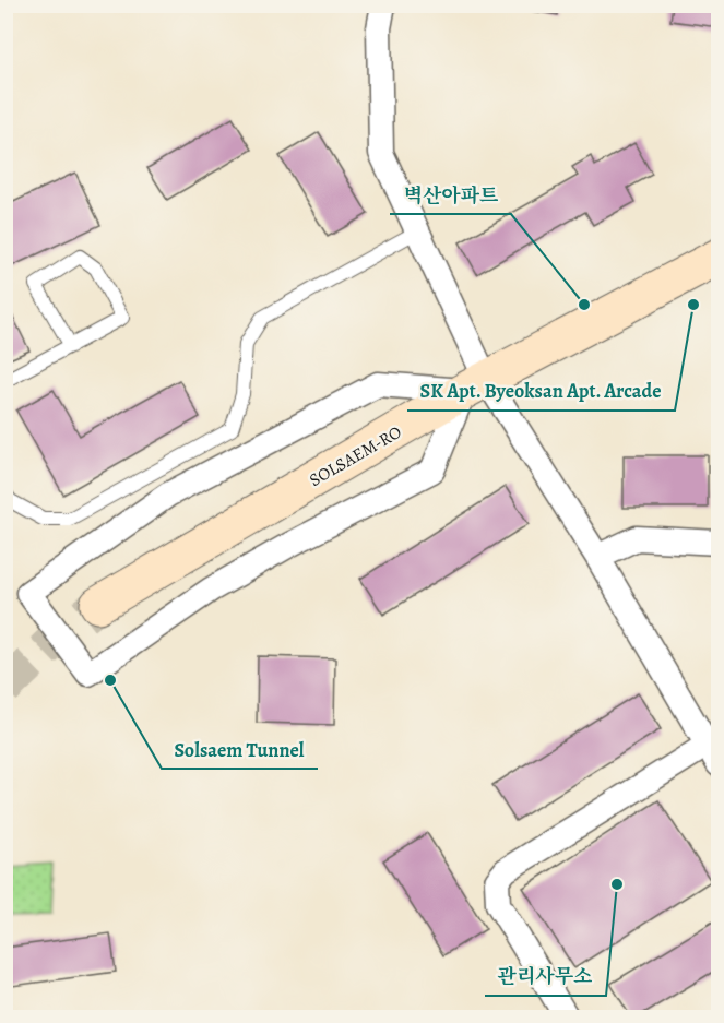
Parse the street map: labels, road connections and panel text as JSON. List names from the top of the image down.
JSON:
{
  "streets": {
    "main road": ["SOLSAEM-RO"]
  },
  "places": [
    "벽산아파트",
    "SK Apt. Byeoksan Apt. Arcade",
    "Solsaem Tunnel",
    "관리사무소"
  ]
}
